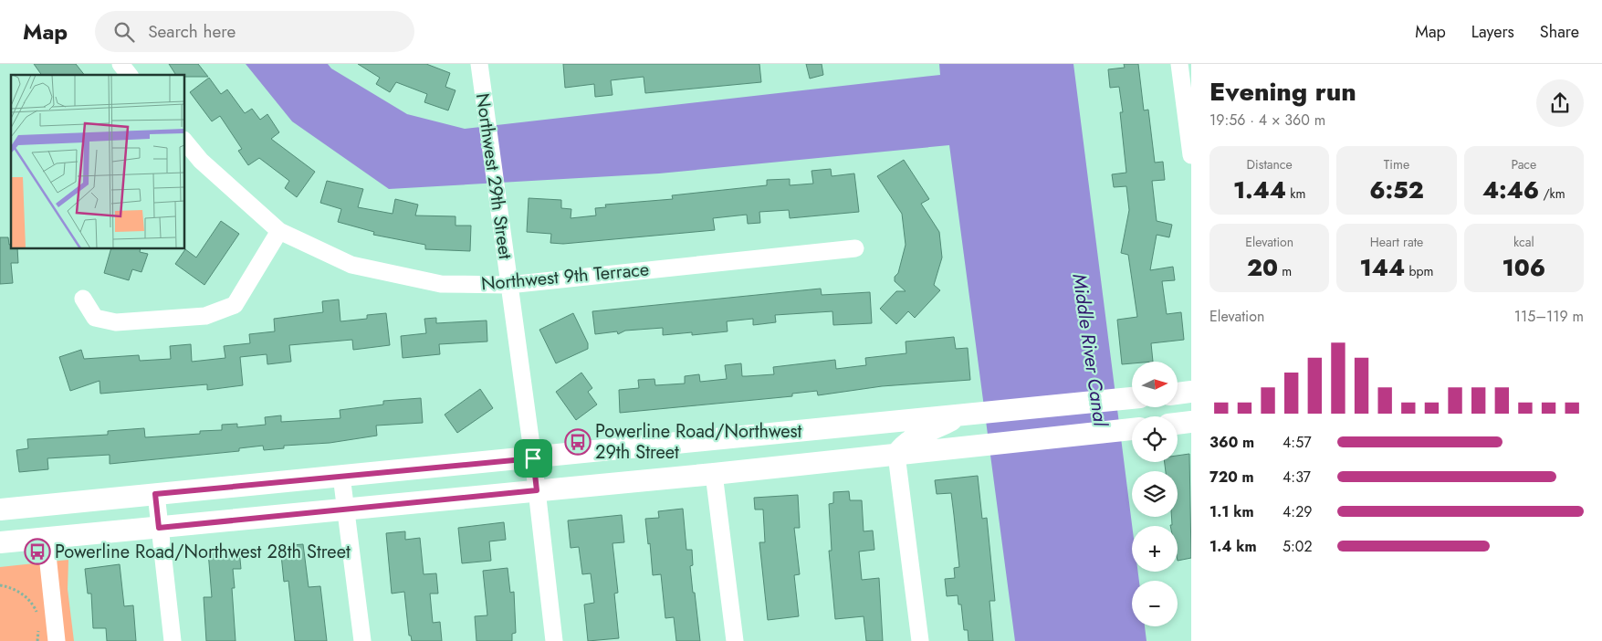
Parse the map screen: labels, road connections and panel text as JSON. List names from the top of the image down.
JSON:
{
  "streets": {
    "street": ["Northwest 29th Street", "Northwest 9th Terrace"]
  },
  "crossings": [
    ["Northwest 29th Street", "Northwest 9th Terrace"]
  ],
  "water": ["Middle River Canal"],
  "places": {
    "bus stop": ["Powerline Road/Northwest 29th Street", "Powerline Road/Northwest 28th Street"]
  },
  "north": "right",
  "page": {
    "header": "Map",
    "search": "Search here",
    "nav": ["Map", "Layers", "Share"],
    "heading": ["Evening run", "19:56 · 4 × 360 m"],
    "stats": [
      ["Distance", "1.44 km"],
      ["Time", "6:52"],
      ["Pace", "4:46 /km"],
      ["Elevation", "20 m"],
      ["Heart rate", "144 bpm"],
      ["kcal", "106"]
    ],
    "chart": ["Elevation", "115–119 m"],
    "map_buttons": ["+", "−"],
    "list": [
      {
        "name": "360 m",
        "note": "4:57"
      },
      {
        "name": "720 m",
        "note": "4:37"
      },
      {
        "name": "1.1 km",
        "note": "4:29"
      },
      {
        "name": "1.4 km",
        "note": "5:02"
      }
    ]
  }
}
